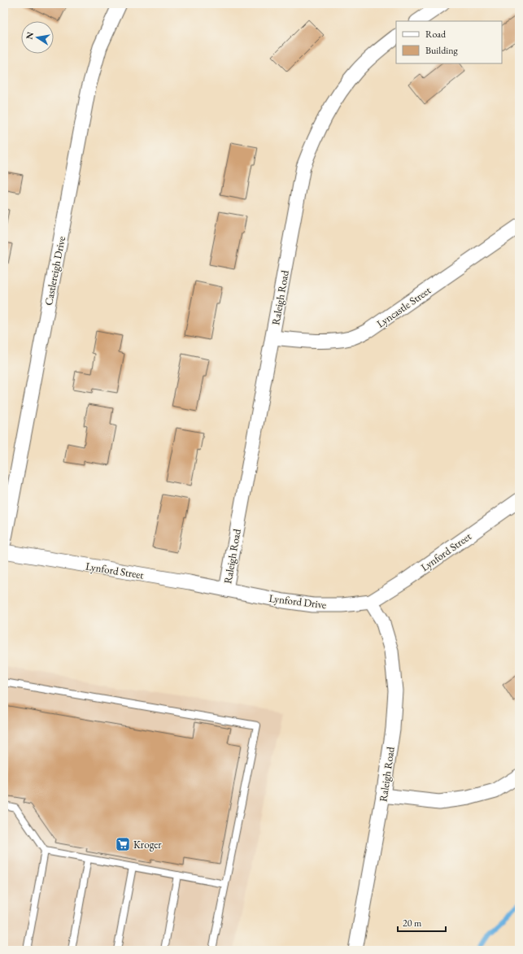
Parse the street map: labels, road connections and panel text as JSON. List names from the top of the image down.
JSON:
{
  "streets": {
    "street": [
      "Castlereigh Drive",
      "Raleigh Road",
      "Lyncastle Street",
      "Lynford Street",
      "Lynford Drive"
    ]
  },
  "crossings": [
    ["Raleigh Road", "Lyncastle Street"],
    ["Raleigh Road", "Lynford Street"],
    ["Raleigh Road", "Lynford Drive"],
    ["Lynford Street", "Lynford Drive"]
  ],
  "places": {
    "supermarket": ["Kroger"]
  },
  "legend": ["Road", "Building"],
  "scale_bar": "20 m",
  "north": "left"
}
